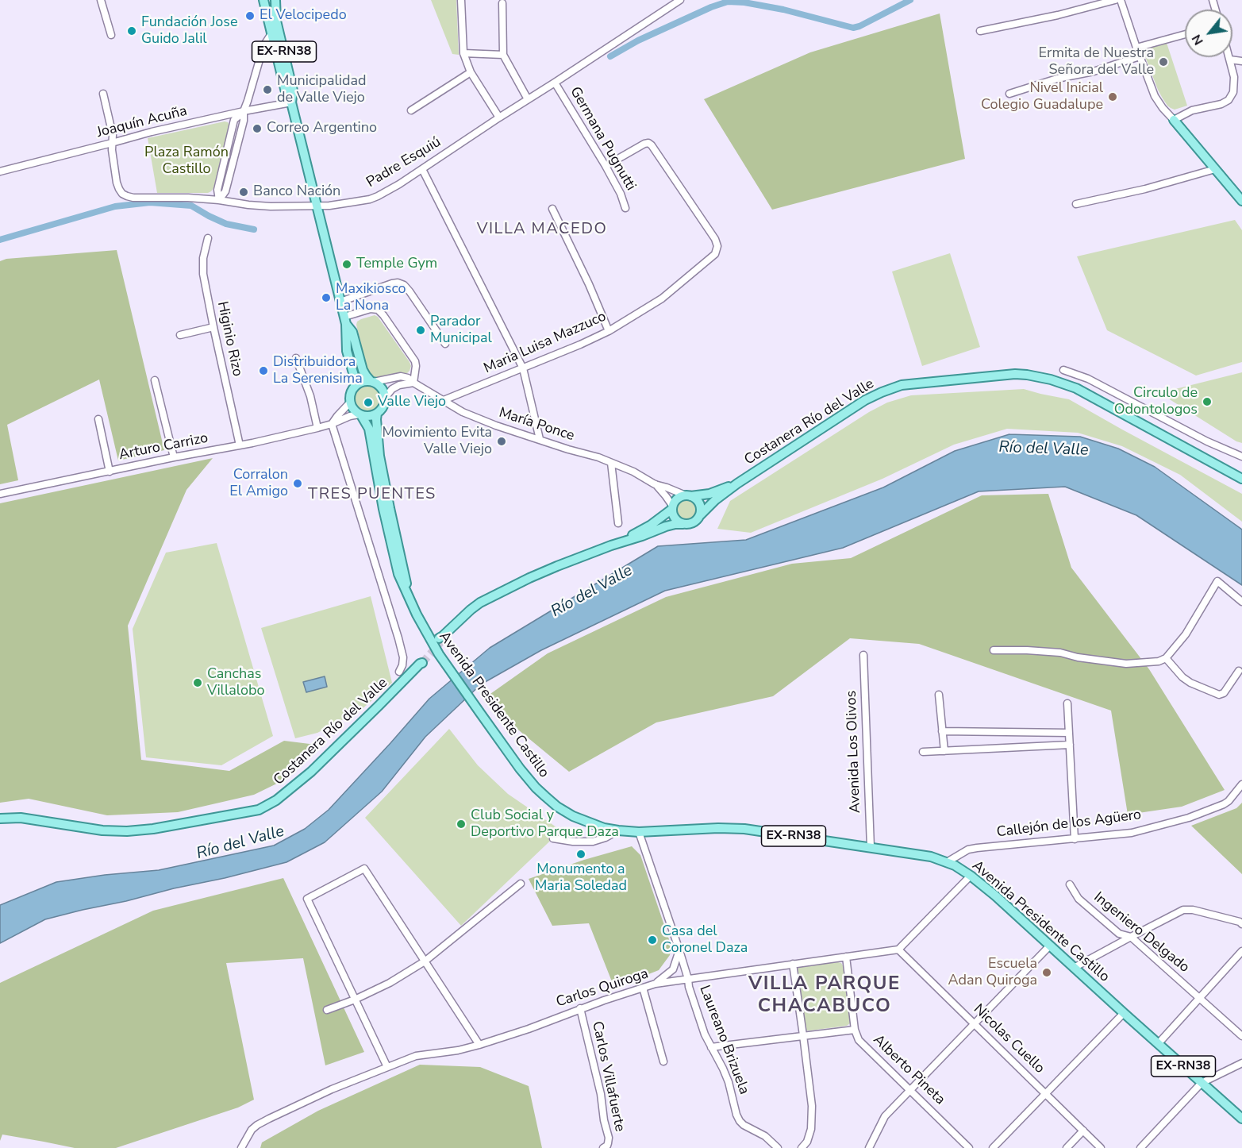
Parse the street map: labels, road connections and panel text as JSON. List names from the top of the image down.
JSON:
{
  "streets": {
    "main road": ["EX-RN38", "Costanera Río del Valle", "Avenida Presidente Castillo"],
    "street": [
      "Joaquín Acuña",
      "Germana Pugnutti",
      "Padre Esquiú",
      "Higinio Rizo",
      "Maria Luisa Mazzuco",
      "María Ponce",
      "Arturo Carrizo",
      "Avenida Los Olivos",
      "Callejón de los Agüero",
      "Ingeniero Delgado",
      "Carlos Quiroga",
      "Nicolas Cuello",
      "Laureano Brizuela",
      "Alberto Pineta",
      "Carlos Villafuerte"
    ]
  },
  "crossings": [
    ["EX-RN38", "Joaquín Acuña"],
    ["EX-RN38", "Padre Esquiú"],
    ["EX-RN38", "María Ponce"],
    ["EX-RN38", "Arturo Carrizo"],
    ["EX-RN38", "Avenida Presidente Castillo"],
    ["Joaquín Acuña", "Padre Esquiú"],
    ["Germana Pugnutti", "Padre Esquiú"],
    ["Germana Pugnutti", "Maria Luisa Mazzuco"],
    ["Higinio Rizo", "Arturo Carrizo"],
    ["Maria Luisa Mazzuco", "María Ponce"],
    ["Costanera Río del Valle", "María Ponce"],
    ["María Ponce", "Arturo Carrizo"],
    ["María Ponce", "Avenida Presidente Castillo"],
    ["Arturo Carrizo", "Avenida Presidente Castillo"],
    ["Avenida Presidente Castillo", "Avenida Los Olivos"],
    ["Avenida Presidente Castillo", "Callejón de los Agüero"],
    ["Avenida Presidente Castillo", "Laureano Brizuela"],
    ["Carlos Quiroga", "Nicolas Cuello"],
    ["Carlos Quiroga", "Laureano Brizuela"],
    ["Carlos Quiroga", "Carlos Villafuerte"],
    ["Laureano Brizuela", "Alberto Pineta"]
  ],
  "districts": ["VILLA MACEDO", "TRES PUENTES", "VILLA PARQUE CHACABUCO"],
  "water": ["Río del Valle"],
  "parks": ["Plaza Ramón Castillo"],
  "places": [
    "El Velocipedo",
    "Fundación Jose Guido Jalil",
    "Ermita de Nuestra Señora del Valle",
    "Municipalidad de Valle Viejo",
    "Nivel Inicial Colegio Guadalupe",
    "Correo Argentino",
    "Banco Nación",
    "Temple Gym",
    "Maxikiosco La Nona",
    "Parador Municipal",
    "Distribuidora La Serenisima",
    "Circulo de Odontologos",
    "Valle Viejo",
    "Movimiento Evita Valle Viejo",
    "Corralon El Amigo",
    "Canchas Villalobo",
    "Club Social y Deportivo Parque Daza",
    "Monumento a Maria Soledad",
    "Casa del Coronel Daza",
    "Escuela Adan Quiroga"
  ],
  "north": "bottom left"
}
